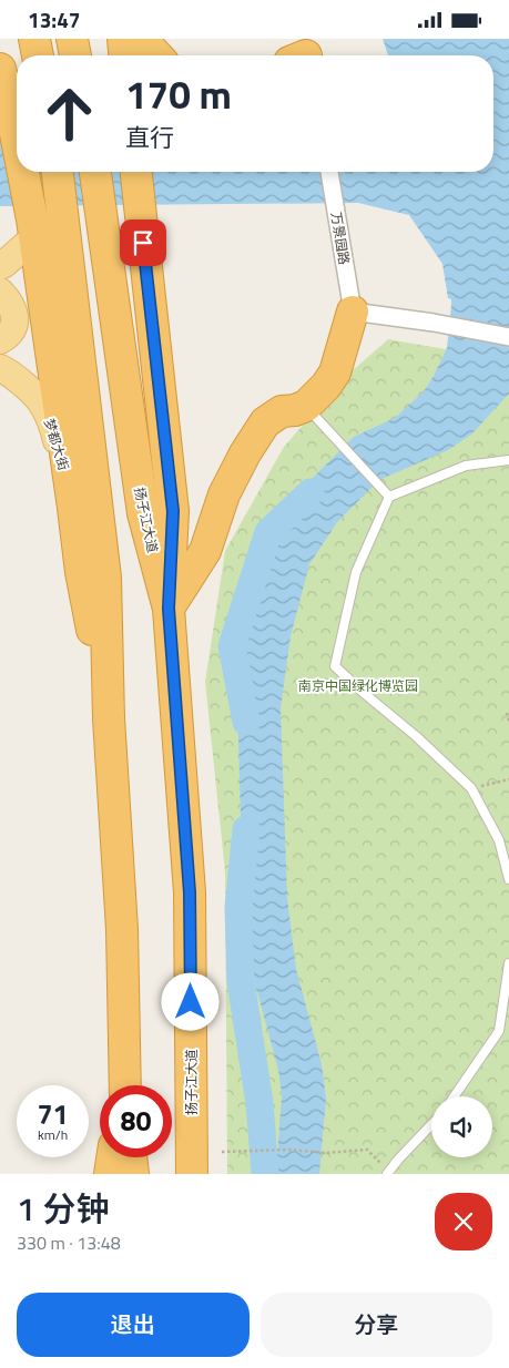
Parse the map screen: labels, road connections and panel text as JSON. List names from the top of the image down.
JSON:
{
  "streets": {
    "highway": ["扬子江大道"],
    "main road": ["梦都大街"],
    "street": ["万景园路"]
  },
  "parks": ["南京中国绿化博览园"],
  "page": {
    "status": "13:47",
    "turn": ["170 m", "直行"],
    "speed": "71 km/h",
    "limit": "80",
    "heading": ["1 分钟", "330 m · 13:48"],
    "buttons": ["退出", "分享"]
  }
}
